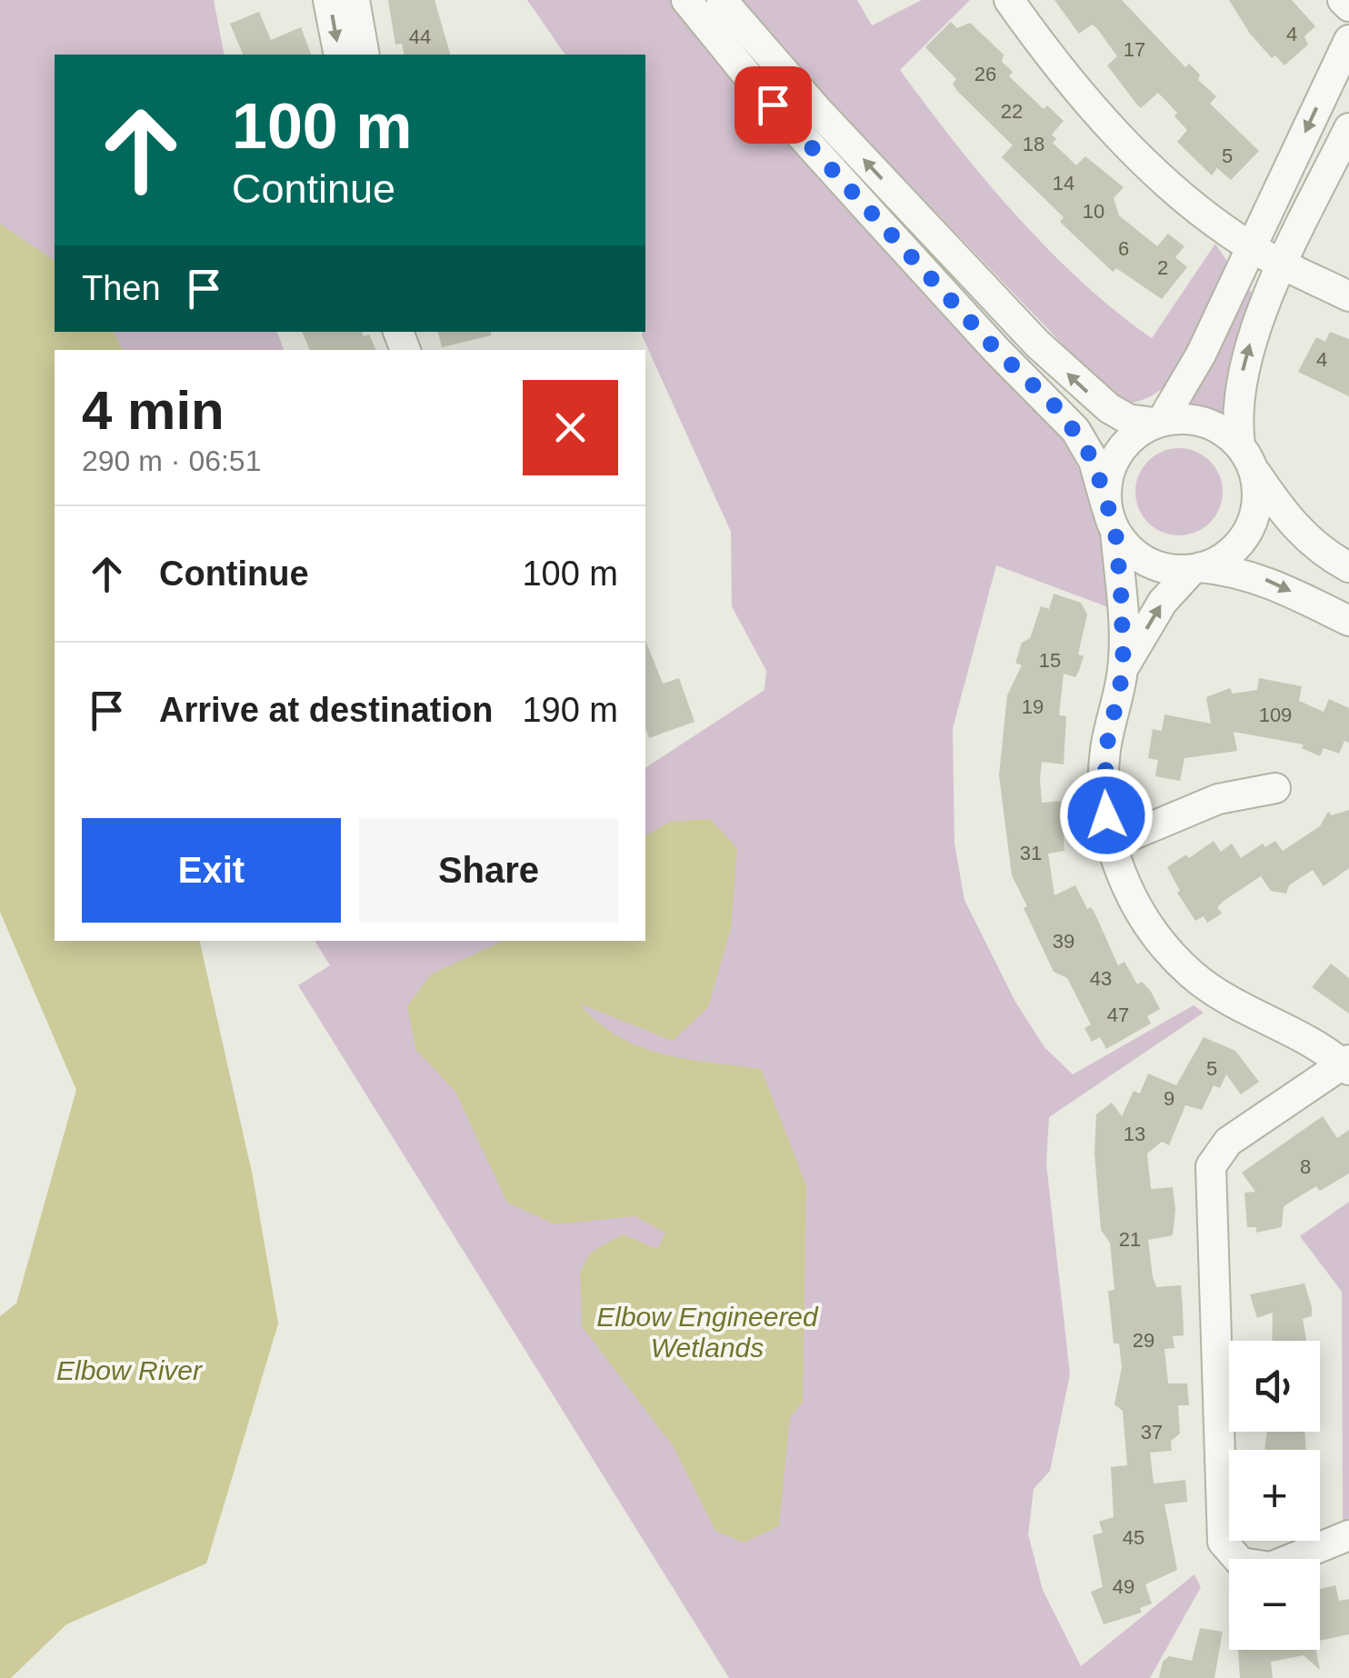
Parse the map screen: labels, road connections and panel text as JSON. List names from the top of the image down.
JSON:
{
  "water": ["Elbow Engineered Wetlands", "Elbow River"],
  "house_numbers": [
    "4",
    "44",
    "17",
    "26",
    "22",
    "18",
    "5",
    "14",
    "10",
    "6",
    "2",
    "4",
    "15",
    "19",
    "109",
    "31",
    "39",
    "43",
    "47",
    "5",
    "9",
    "13",
    "8",
    "21",
    "29",
    "37",
    "45",
    "49"
  ],
  "page": {
    "turn": ["100 m", "Continue"],
    "then": "Then",
    "heading": ["4 min", "290 m · 06:51"],
    "list": [
      {
        "name": "Continue",
        "value": "100 m"
      },
      {
        "name": "Arrive at destination",
        "value": "190 m"
      }
    ],
    "buttons": ["Exit", "Share"],
    "map_buttons": ["+", "−"]
  }
}
